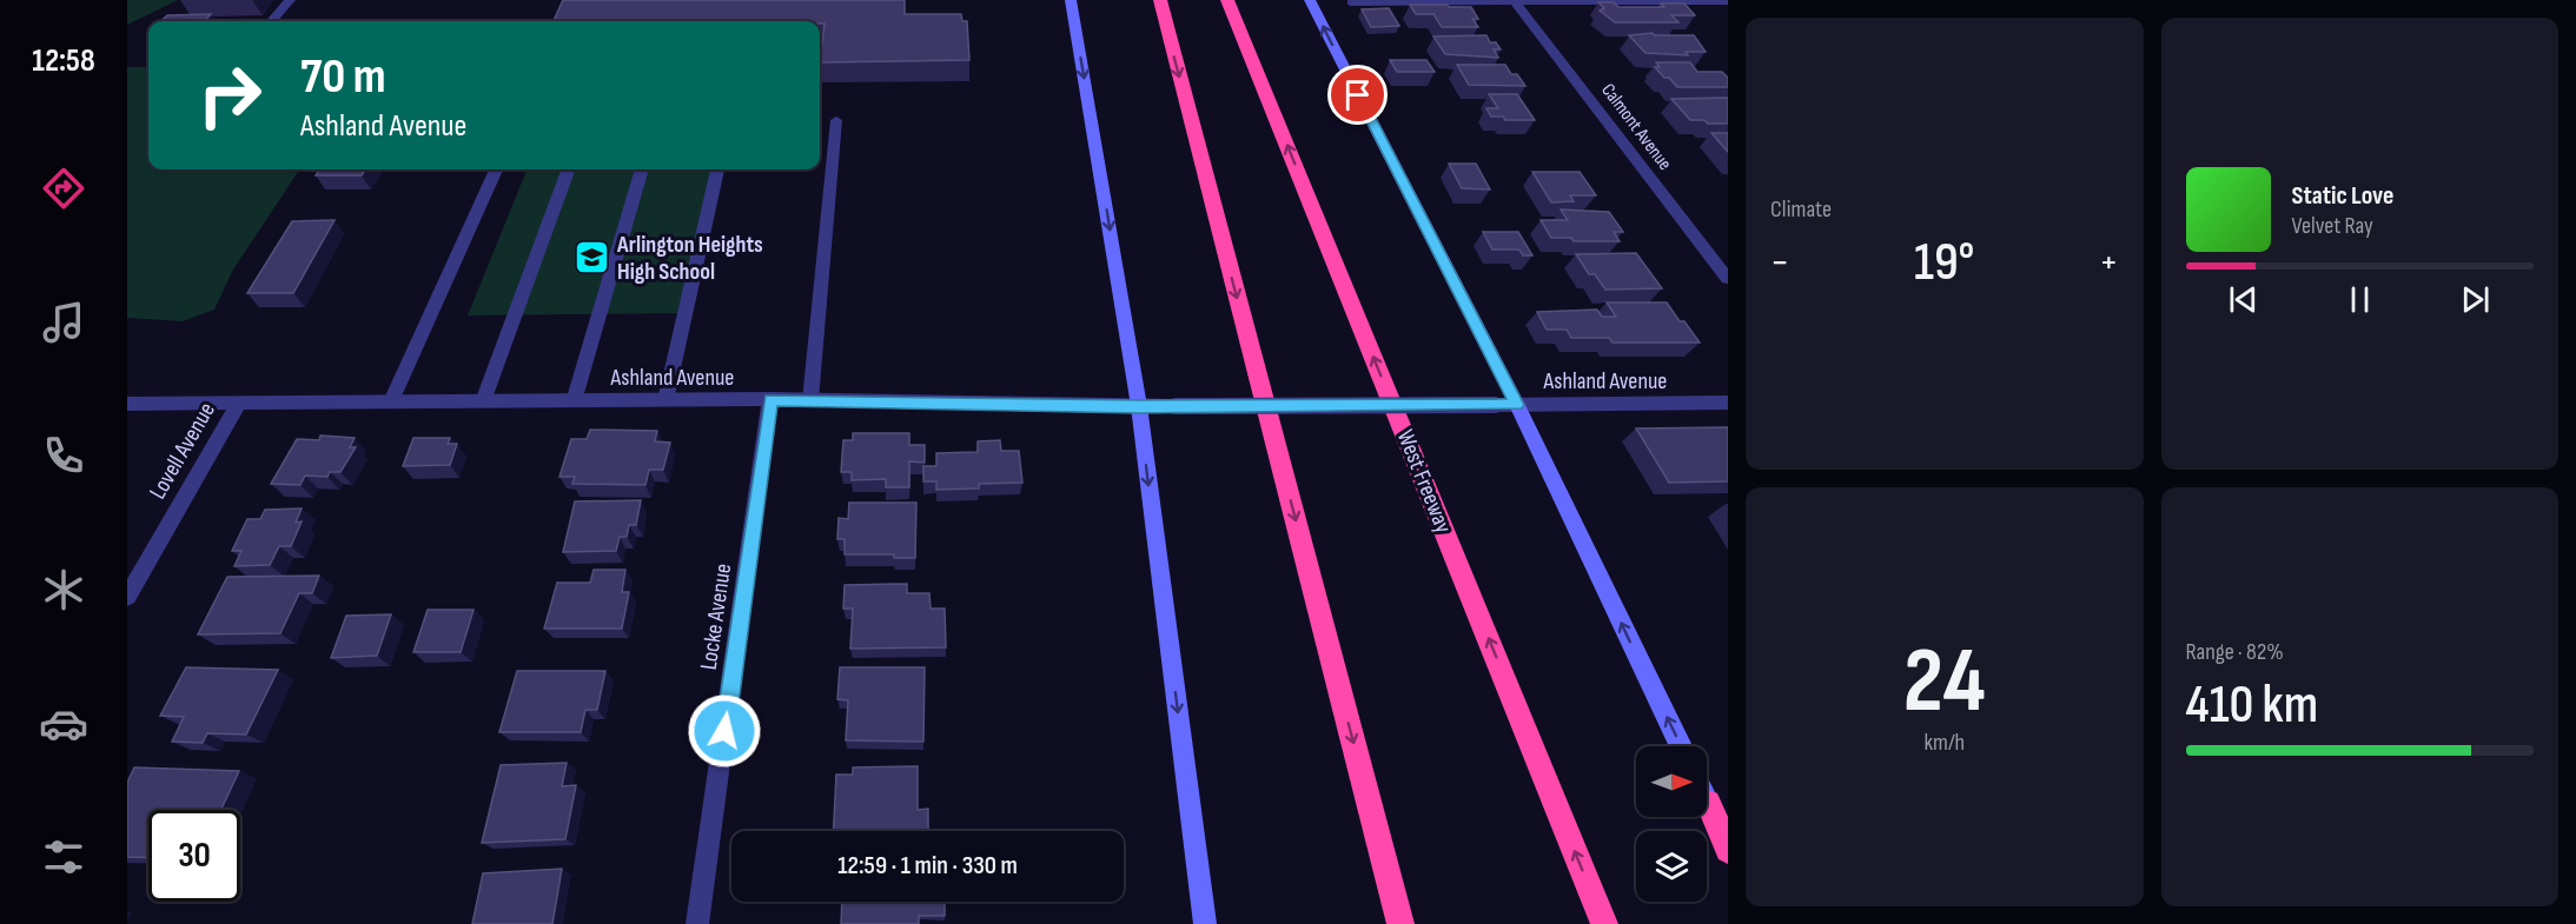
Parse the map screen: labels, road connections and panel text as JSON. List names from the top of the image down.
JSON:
{
  "streets": {
    "highway": ["West Freeway"],
    "street": [
      "Calmont Avenue",
      "Ashland Avenue",
      "Lovell Avenue",
      "Locke Avenue"
    ]
  },
  "crossings": [
    ["Ashland Avenue", "Lovell Avenue"],
    ["Ashland Avenue", "Locke Avenue"]
  ],
  "places": {
    "school or university": ["Arlington Heights High School"]
  },
  "north": "right",
  "page": {
    "tabs": "12:58",
    "tile": [
      "Climate",
      ["24", "km/h"],
      ["Range · 82%", "410 km"]
    ],
    "turn": ["70 m", "Ashland Avenue"],
    "song": ["Static Love", "Velvet Ray"],
    "heat": ["−", "19°", "+"],
    "limit": "30",
    "trip": "12:59 · 1 min · 330 m"
  }
}
